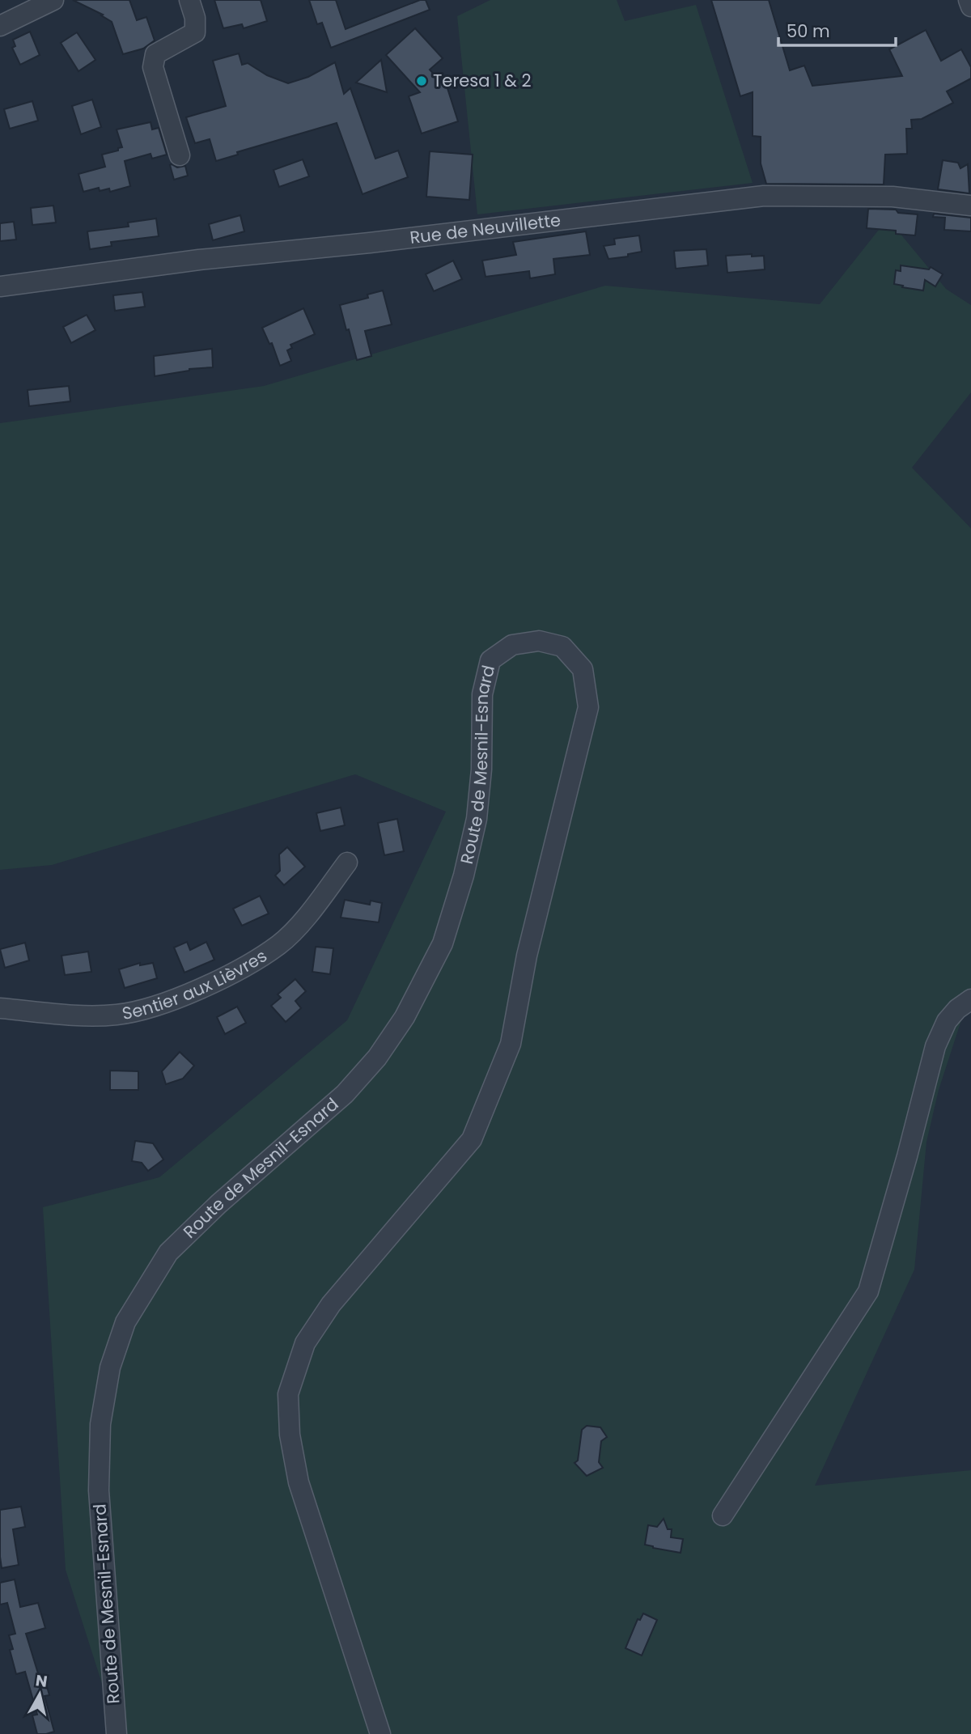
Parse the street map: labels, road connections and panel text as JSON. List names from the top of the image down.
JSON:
{
  "streets": {
    "street": ["Rue de Neuvillette", "Route de Mesnil-Esnard", "Sentier aux Lièvres"]
  },
  "places": ["Teresa 1 & 2"],
  "scale_bar": "50 m",
  "north": "top"
}
